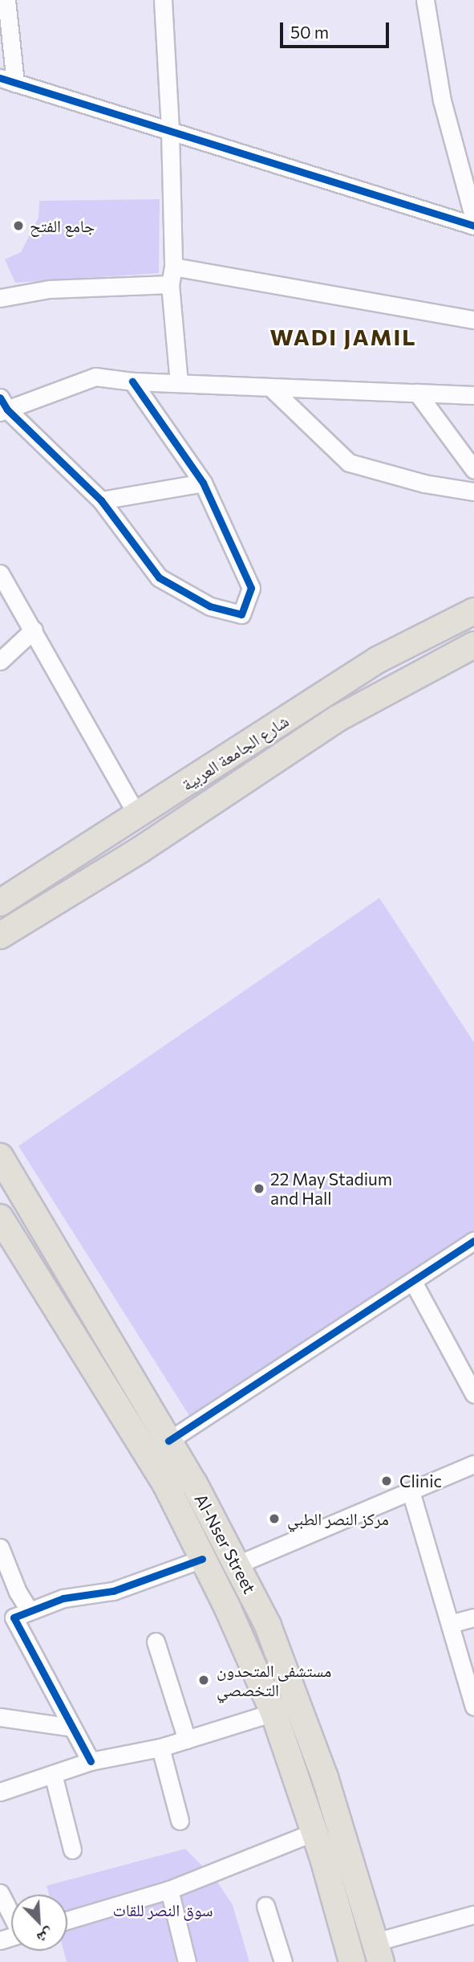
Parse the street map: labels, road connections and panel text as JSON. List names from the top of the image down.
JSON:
{
  "streets": {
    "main road": ["شارع الجامعة العربية", "Al-Nser Street"]
  },
  "districts": ["WADI JAMIL"],
  "parks": ["سوق النصر للقات"],
  "places": [
    "جامع الفتح",
    "22 May Stadium and Hall",
    "Clinic",
    "مركز النصر الطبي",
    "مستشفى المتحدون التخصصي"
  ],
  "scale_bar": "50 m",
  "north": "bottom right"
}
